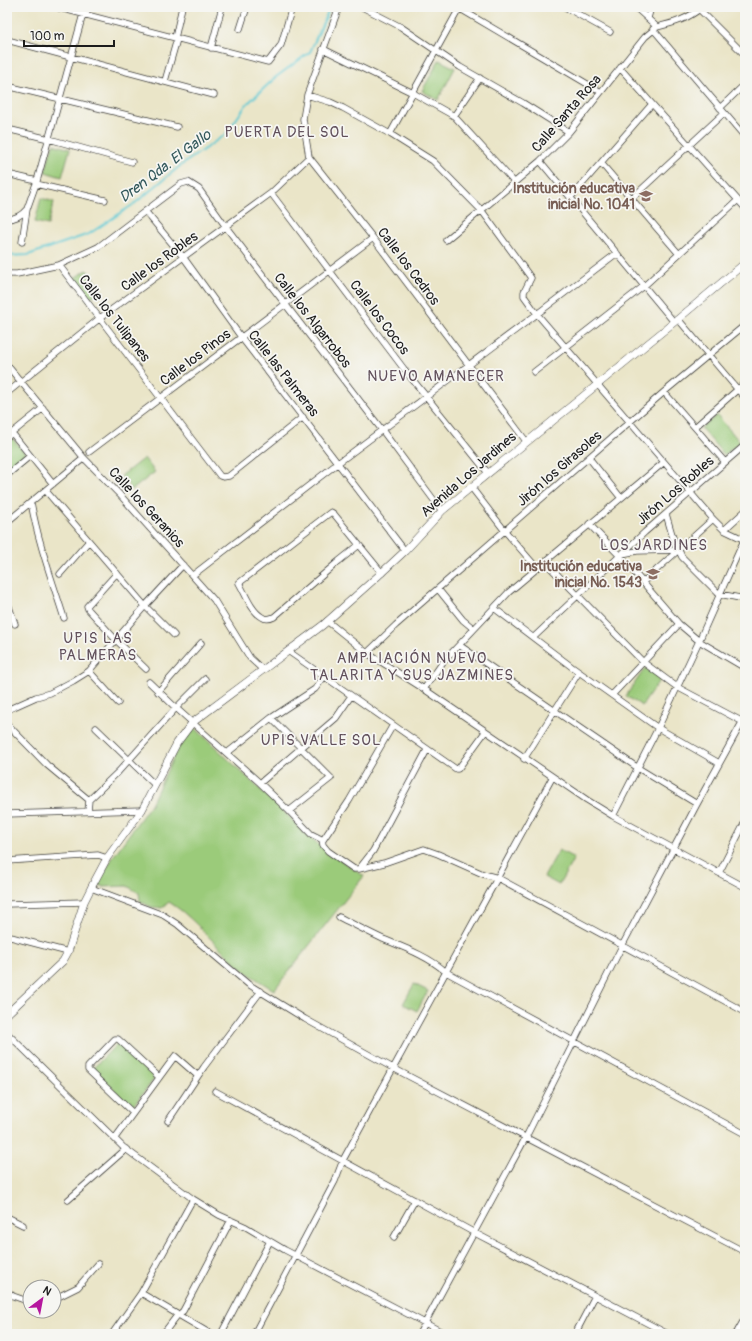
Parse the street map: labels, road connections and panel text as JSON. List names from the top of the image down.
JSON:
{
  "streets": {
    "street": [
      "Calle Santa Rosa",
      "Calle los Robles",
      "Calle los Cedros",
      "Calle los Cocos",
      "Calle los Tulipanes",
      "Calle los Algarrobos",
      "Calle los Pinos",
      "Calle las Palmeras",
      "Jirón los Girasoles",
      "Avenida Los Jardines",
      "Jirón Los Robles",
      "Calle los Geranios"
    ]
  },
  "crossings": [
    ["Calle los Robles", "Calle los Cedros"],
    ["Calle los Robles", "Calle los Cocos"],
    ["Calle los Robles", "Calle los Tulipanes"],
    ["Calle los Robles", "Calle los Algarrobos"],
    ["Calle los Robles", "Calle las Palmeras"],
    ["Calle los Robles", "Calle los Geranios"],
    ["Calle los Cedros", "Calle los Pinos"],
    ["Calle los Cedros", "Avenida Los Jardines"],
    ["Calle los Cocos", "Calle los Pinos"],
    ["Calle los Cocos", "Avenida Los Jardines"],
    ["Calle los Tulipanes", "Calle los Pinos"],
    ["Calle los Tulipanes", "Calle las Palmeras"],
    ["Calle los Algarrobos", "Calle los Pinos"],
    ["Calle los Algarrobos", "Calle las Palmeras"],
    ["Calle los Algarrobos", "Avenida Los Jardines"],
    ["Calle los Pinos", "Calle las Palmeras"],
    ["Calle las Palmeras", "Avenida Los Jardines"],
    ["Avenida Los Jardines", "Calle los Geranios"]
  ],
  "districts": [
    "PUERTA DEL SOL",
    "NUEVO AMANECER",
    "LOS JARDINES",
    "UPIS LAS PALMERAS",
    "AMPLIACIÓN NUEVO TALARITA Y SUS JAZMINES",
    "UPIS VALLE SOL"
  ],
  "water": ["Dren Qda. El Gallo"],
  "places": {
    "school or university": ["Institución educativa inicial No. 1041", "Institución educativa inicial No. 1543"]
  },
  "scale_bar": "100 m",
  "north": "top right"
}
